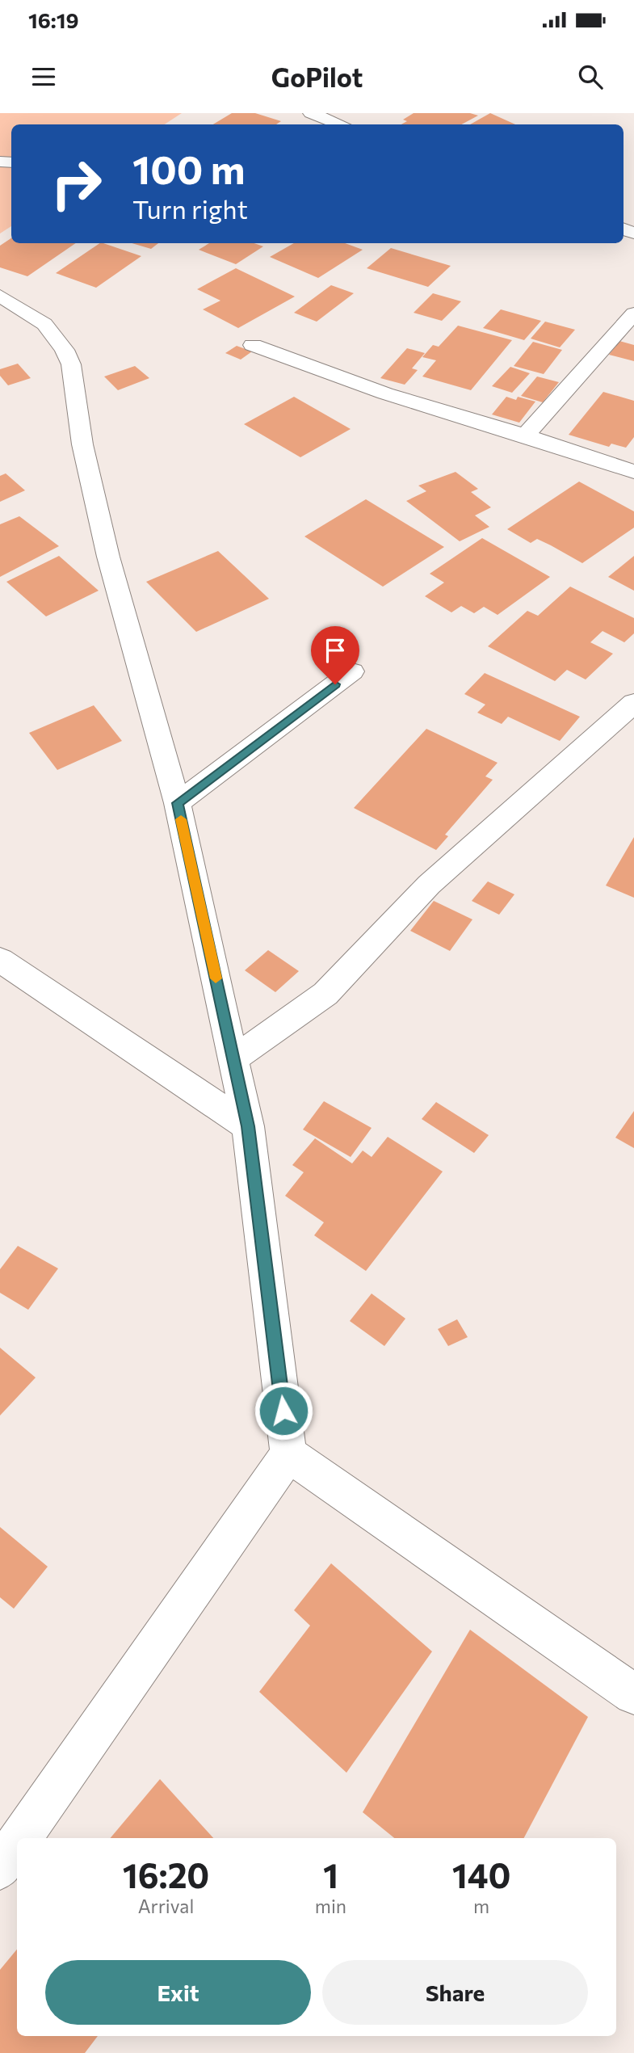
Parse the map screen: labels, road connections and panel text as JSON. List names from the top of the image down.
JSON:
{
  "page": {
    "status": "16:19",
    "header": "GoPilot",
    "turn": ["100 m", "Turn right"],
    "eta": [
      "16:20",
      "Arrival",
      "1",
      "min",
      "140",
      "m"
    ],
    "buttons": ["Exit", "Share"]
  }
}
